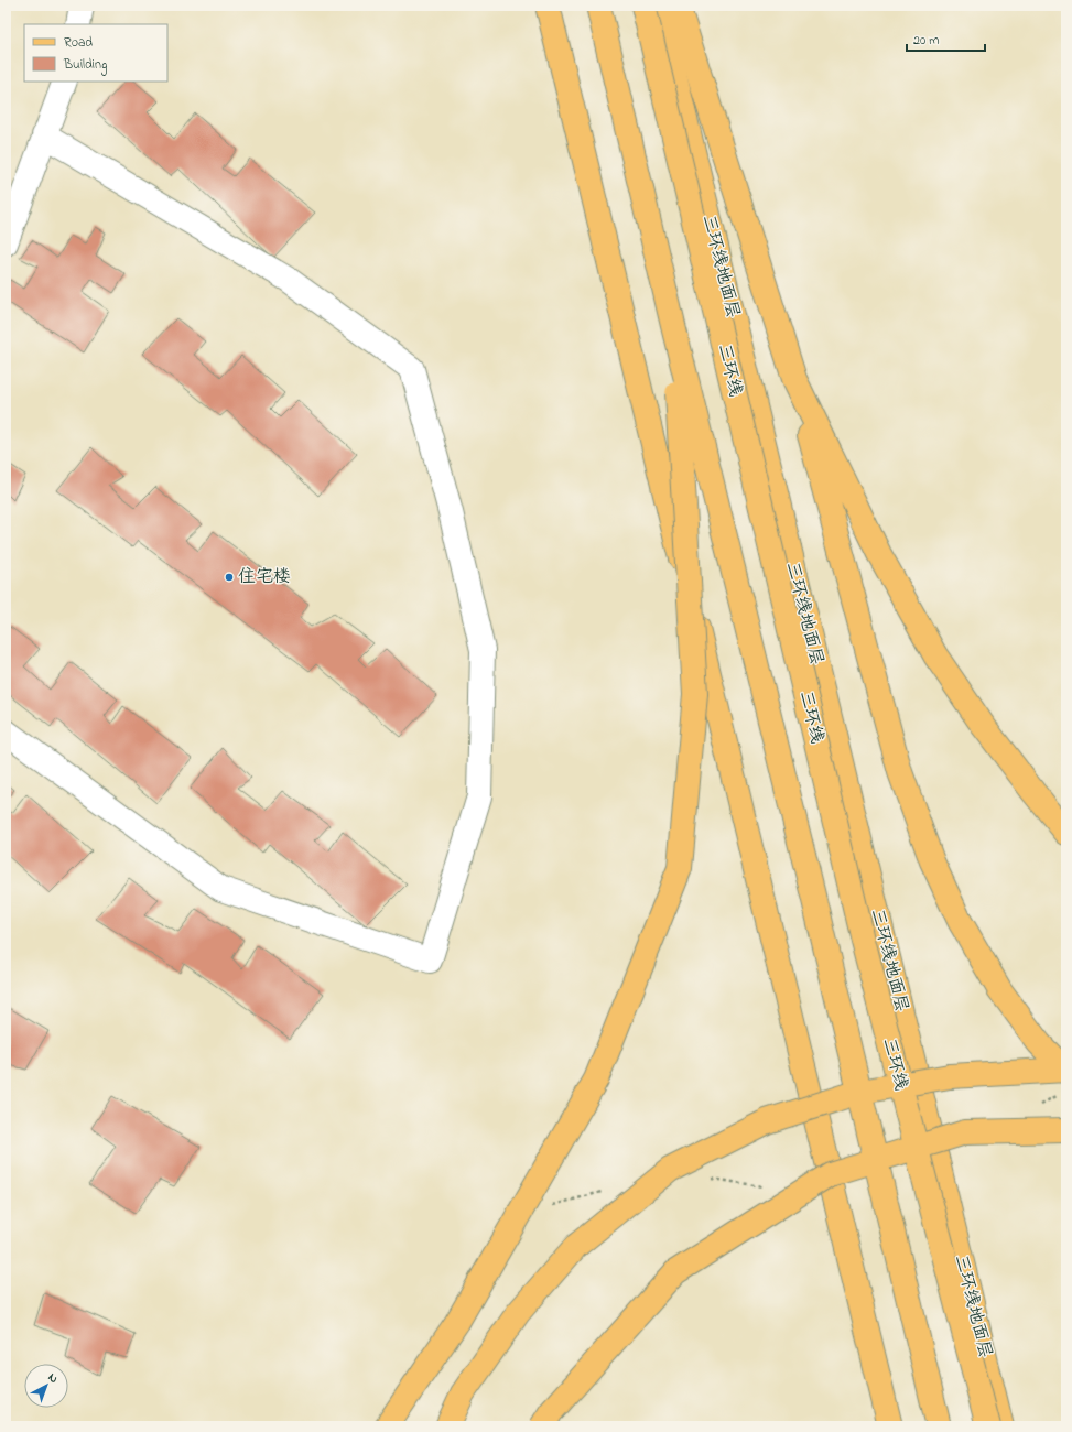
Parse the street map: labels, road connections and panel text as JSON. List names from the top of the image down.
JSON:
{
  "streets": {
    "main road": ["三环线地面层", "三环线"]
  },
  "places": ["住宅楼"],
  "legend": ["Road", "Building"],
  "scale_bar": "20 m",
  "north": "top right"
}
